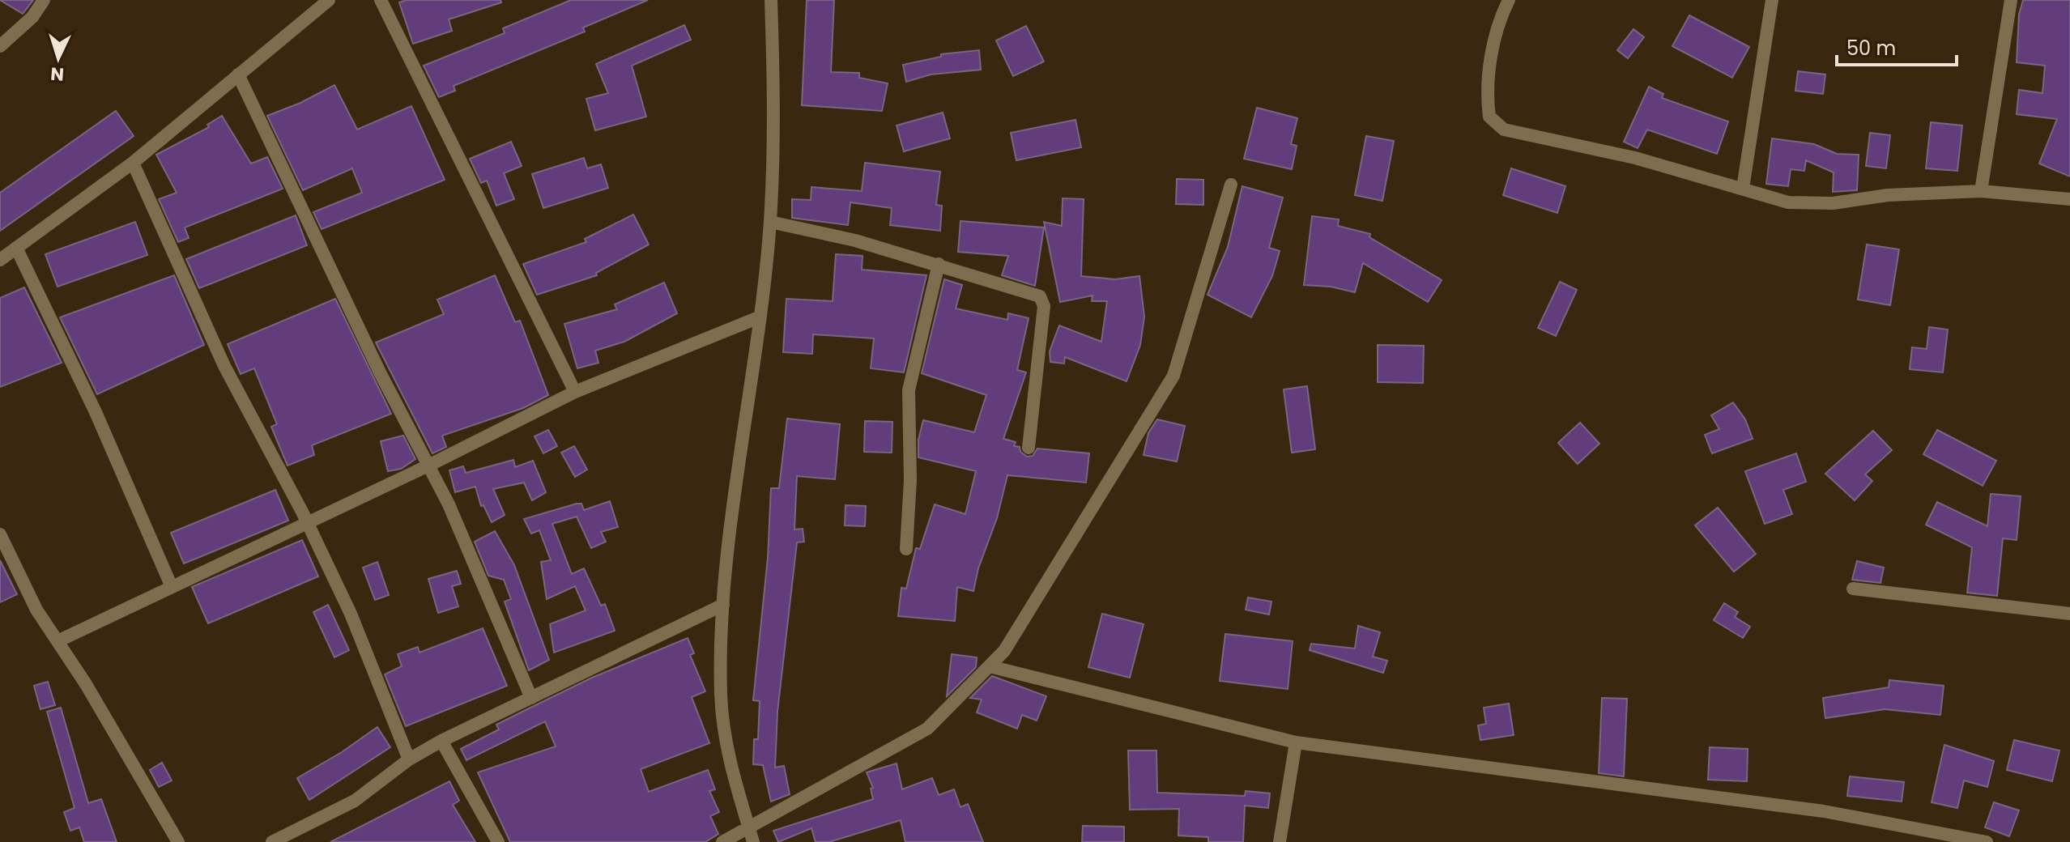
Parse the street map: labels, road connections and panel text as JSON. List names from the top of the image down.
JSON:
{
  "scale_bar": "50 m",
  "north": "bottom"
}
